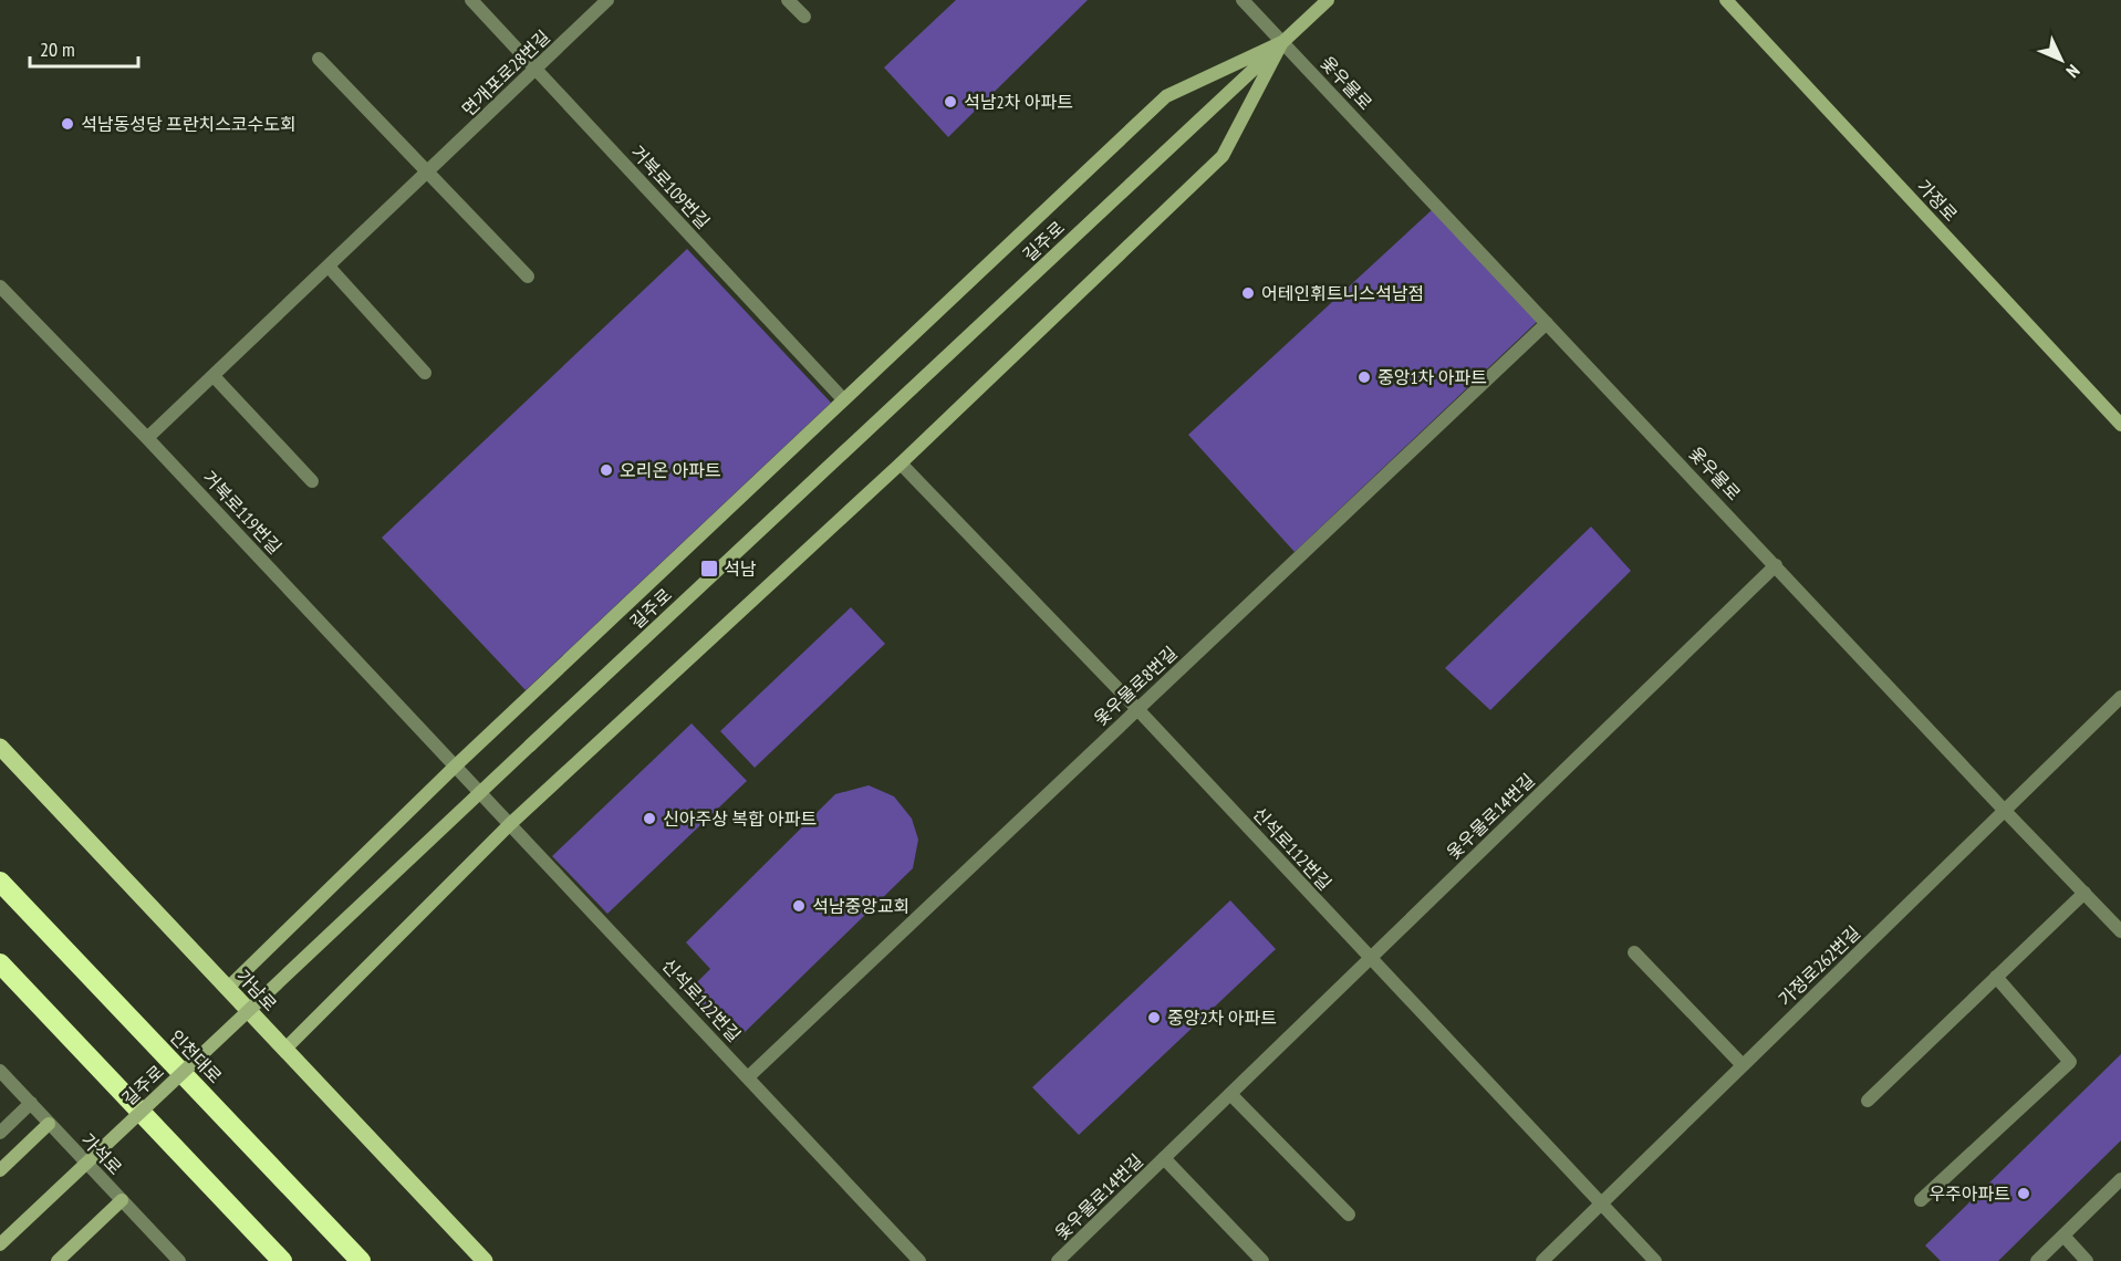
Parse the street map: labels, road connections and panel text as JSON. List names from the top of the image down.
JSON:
{
  "streets": {
    "highway": ["인천대로"],
    "main road": ["가정로", "길주로", "가남로"],
    "street": [
      "면개포로28번길",
      "옻우물로",
      "거북로109번길",
      "거북로119번길",
      "옻우물로8번길",
      "옻우물로14번길",
      "신석로112번길",
      "가정로262번길",
      "신석로122번길",
      "가석로"
    ]
  },
  "crossings": [
    ["면개포로28번길", "거북로109번길"],
    ["면개포로28번길", "거북로119번길"],
    ["옻우물로", "길주로"],
    ["옻우물로", "옻우물로8번길"],
    ["옻우물로", "옻우물로14번길"],
    ["옻우물로", "가정로262번길"],
    ["거북로119번길", "신석로122번길"],
    ["옻우물로8번길", "신석로112번길"],
    ["옻우물로8번길", "신석로122번길"],
    ["옻우물로14번길", "신석로112번길"],
    ["신석로112번길", "가정로262번길"]
  ],
  "places": {
    "other": [
      "석남2차 아파트",
      "석남동성당 프란치스코수도회",
      "어테인휘트니스석남점",
      "중앙1차 아파트",
      "오리온 아파트",
      "신아주상 복합 아파트",
      "석남중앙교회",
      "중앙2차 아파트",
      "우주아파트"
    ],
    "transit": ["석남"]
  },
  "scale_bar": "20 m",
  "north": "bottom right"
}
